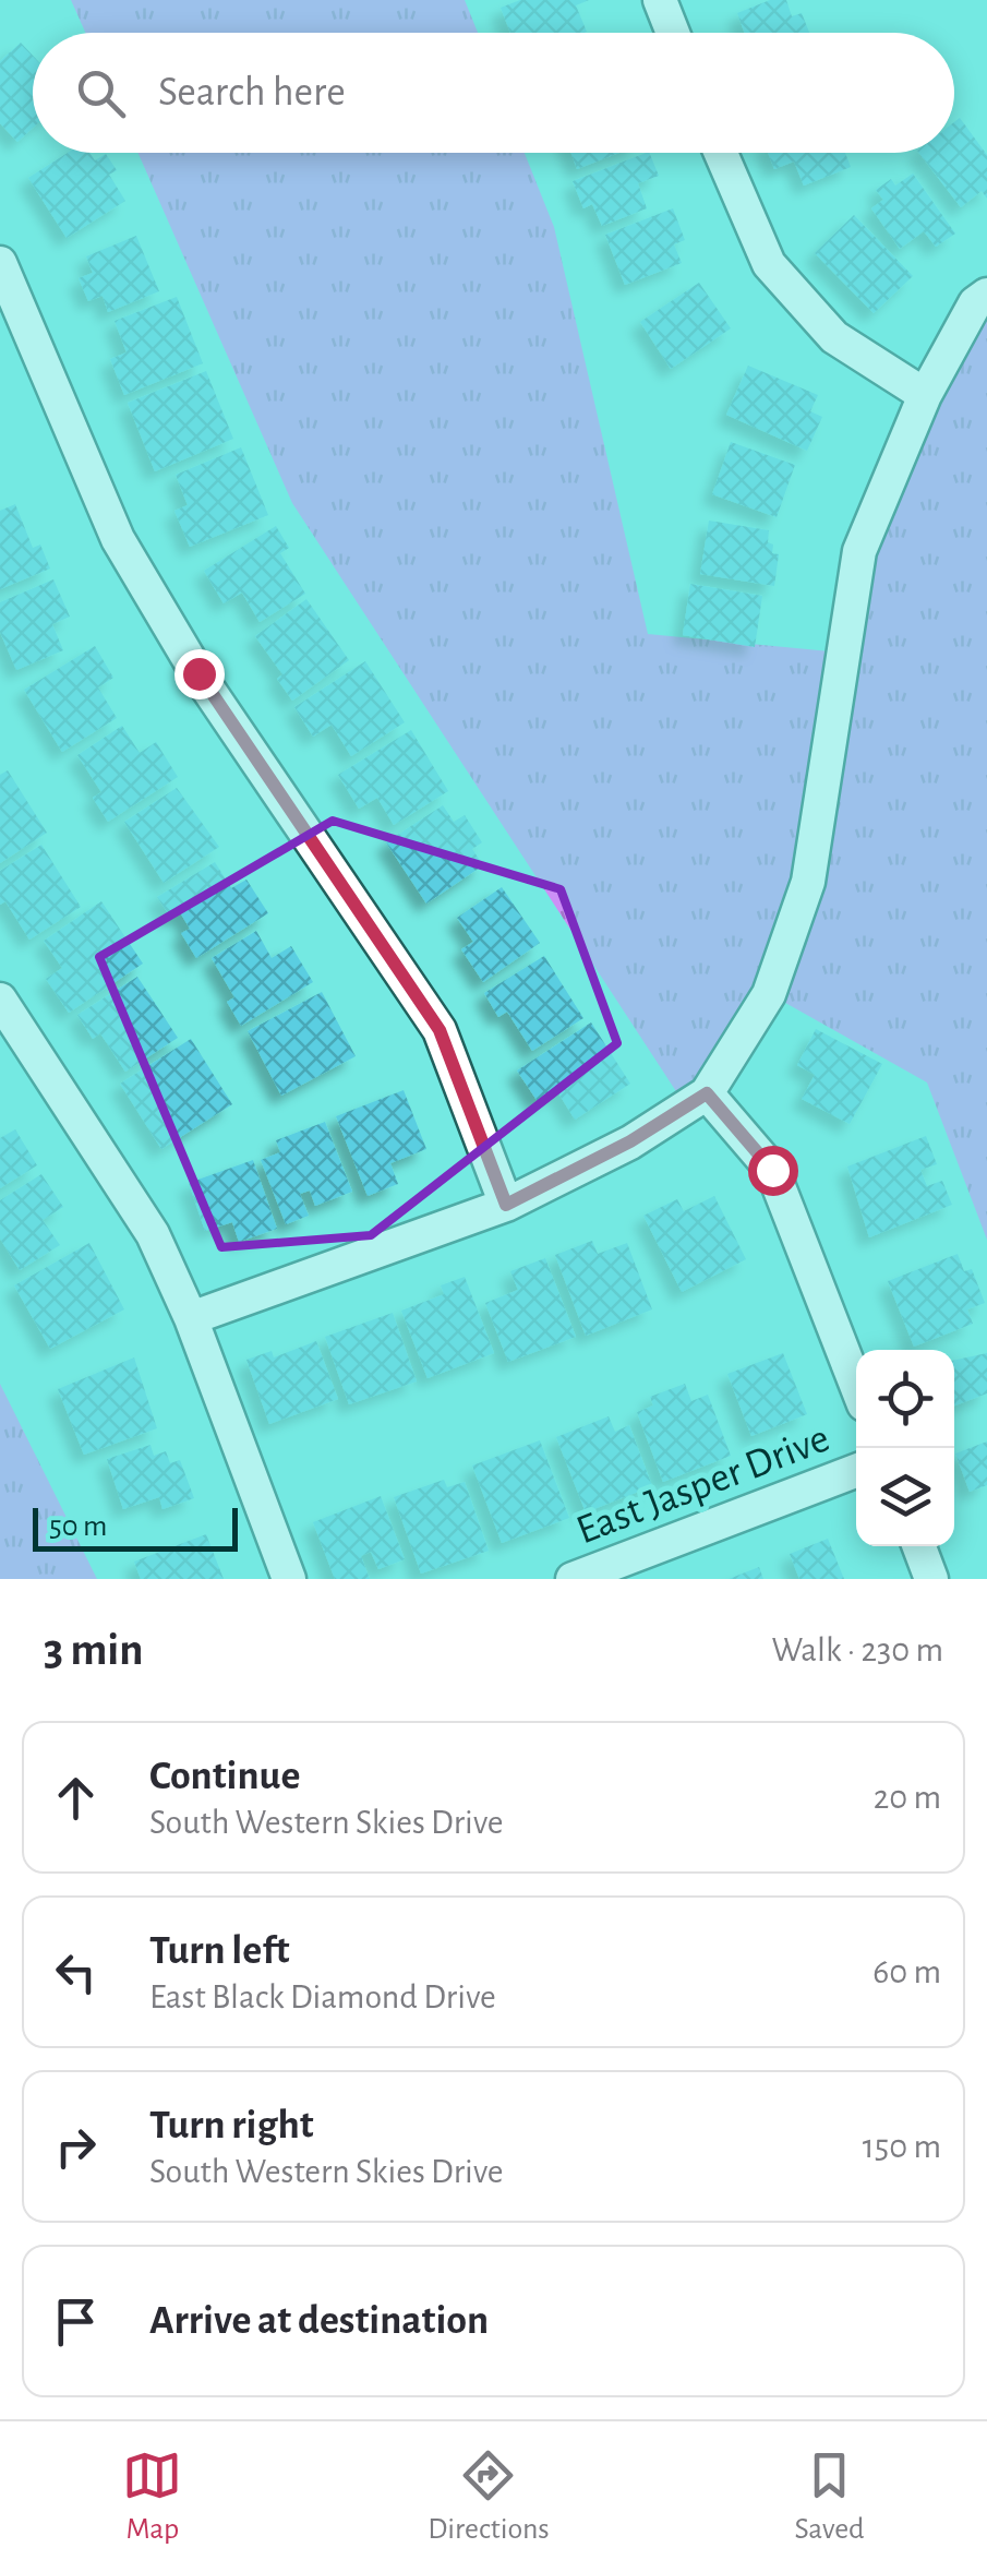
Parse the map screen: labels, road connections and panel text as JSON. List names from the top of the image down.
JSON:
{
  "streets": {
    "street": ["East Jasper Drive"]
  },
  "scale_bar": "50 m",
  "page": {
    "search": "Search here",
    "scale": "50 m",
    "heading": ["3 min", "Walk · 230 m"],
    "list": [
      ["Continue", "South Western Skies Drive", "20 m"],
      ["Turn left", "East Black Diamond Drive", "60 m"],
      ["Turn right", "South Western Skies Drive", "150 m"],
      "Arrive at destination"
    ],
    "nav": ["Map", "Directions", "Saved"]
  }
}
